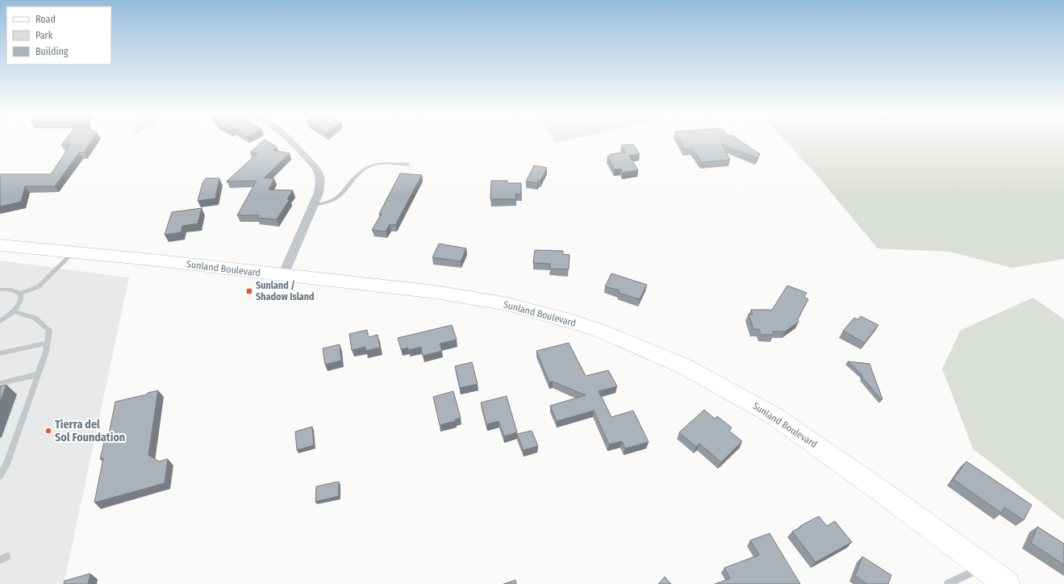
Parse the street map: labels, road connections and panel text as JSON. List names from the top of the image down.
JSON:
{
  "streets": {
    "main road": ["Sunland Boulevard"]
  },
  "places": {
    "transit": ["Sunland / Shadow Island"],
    "other": ["Tierra del Sol Foundation"]
  },
  "legend": ["Road", "Park", "Building"]
}
